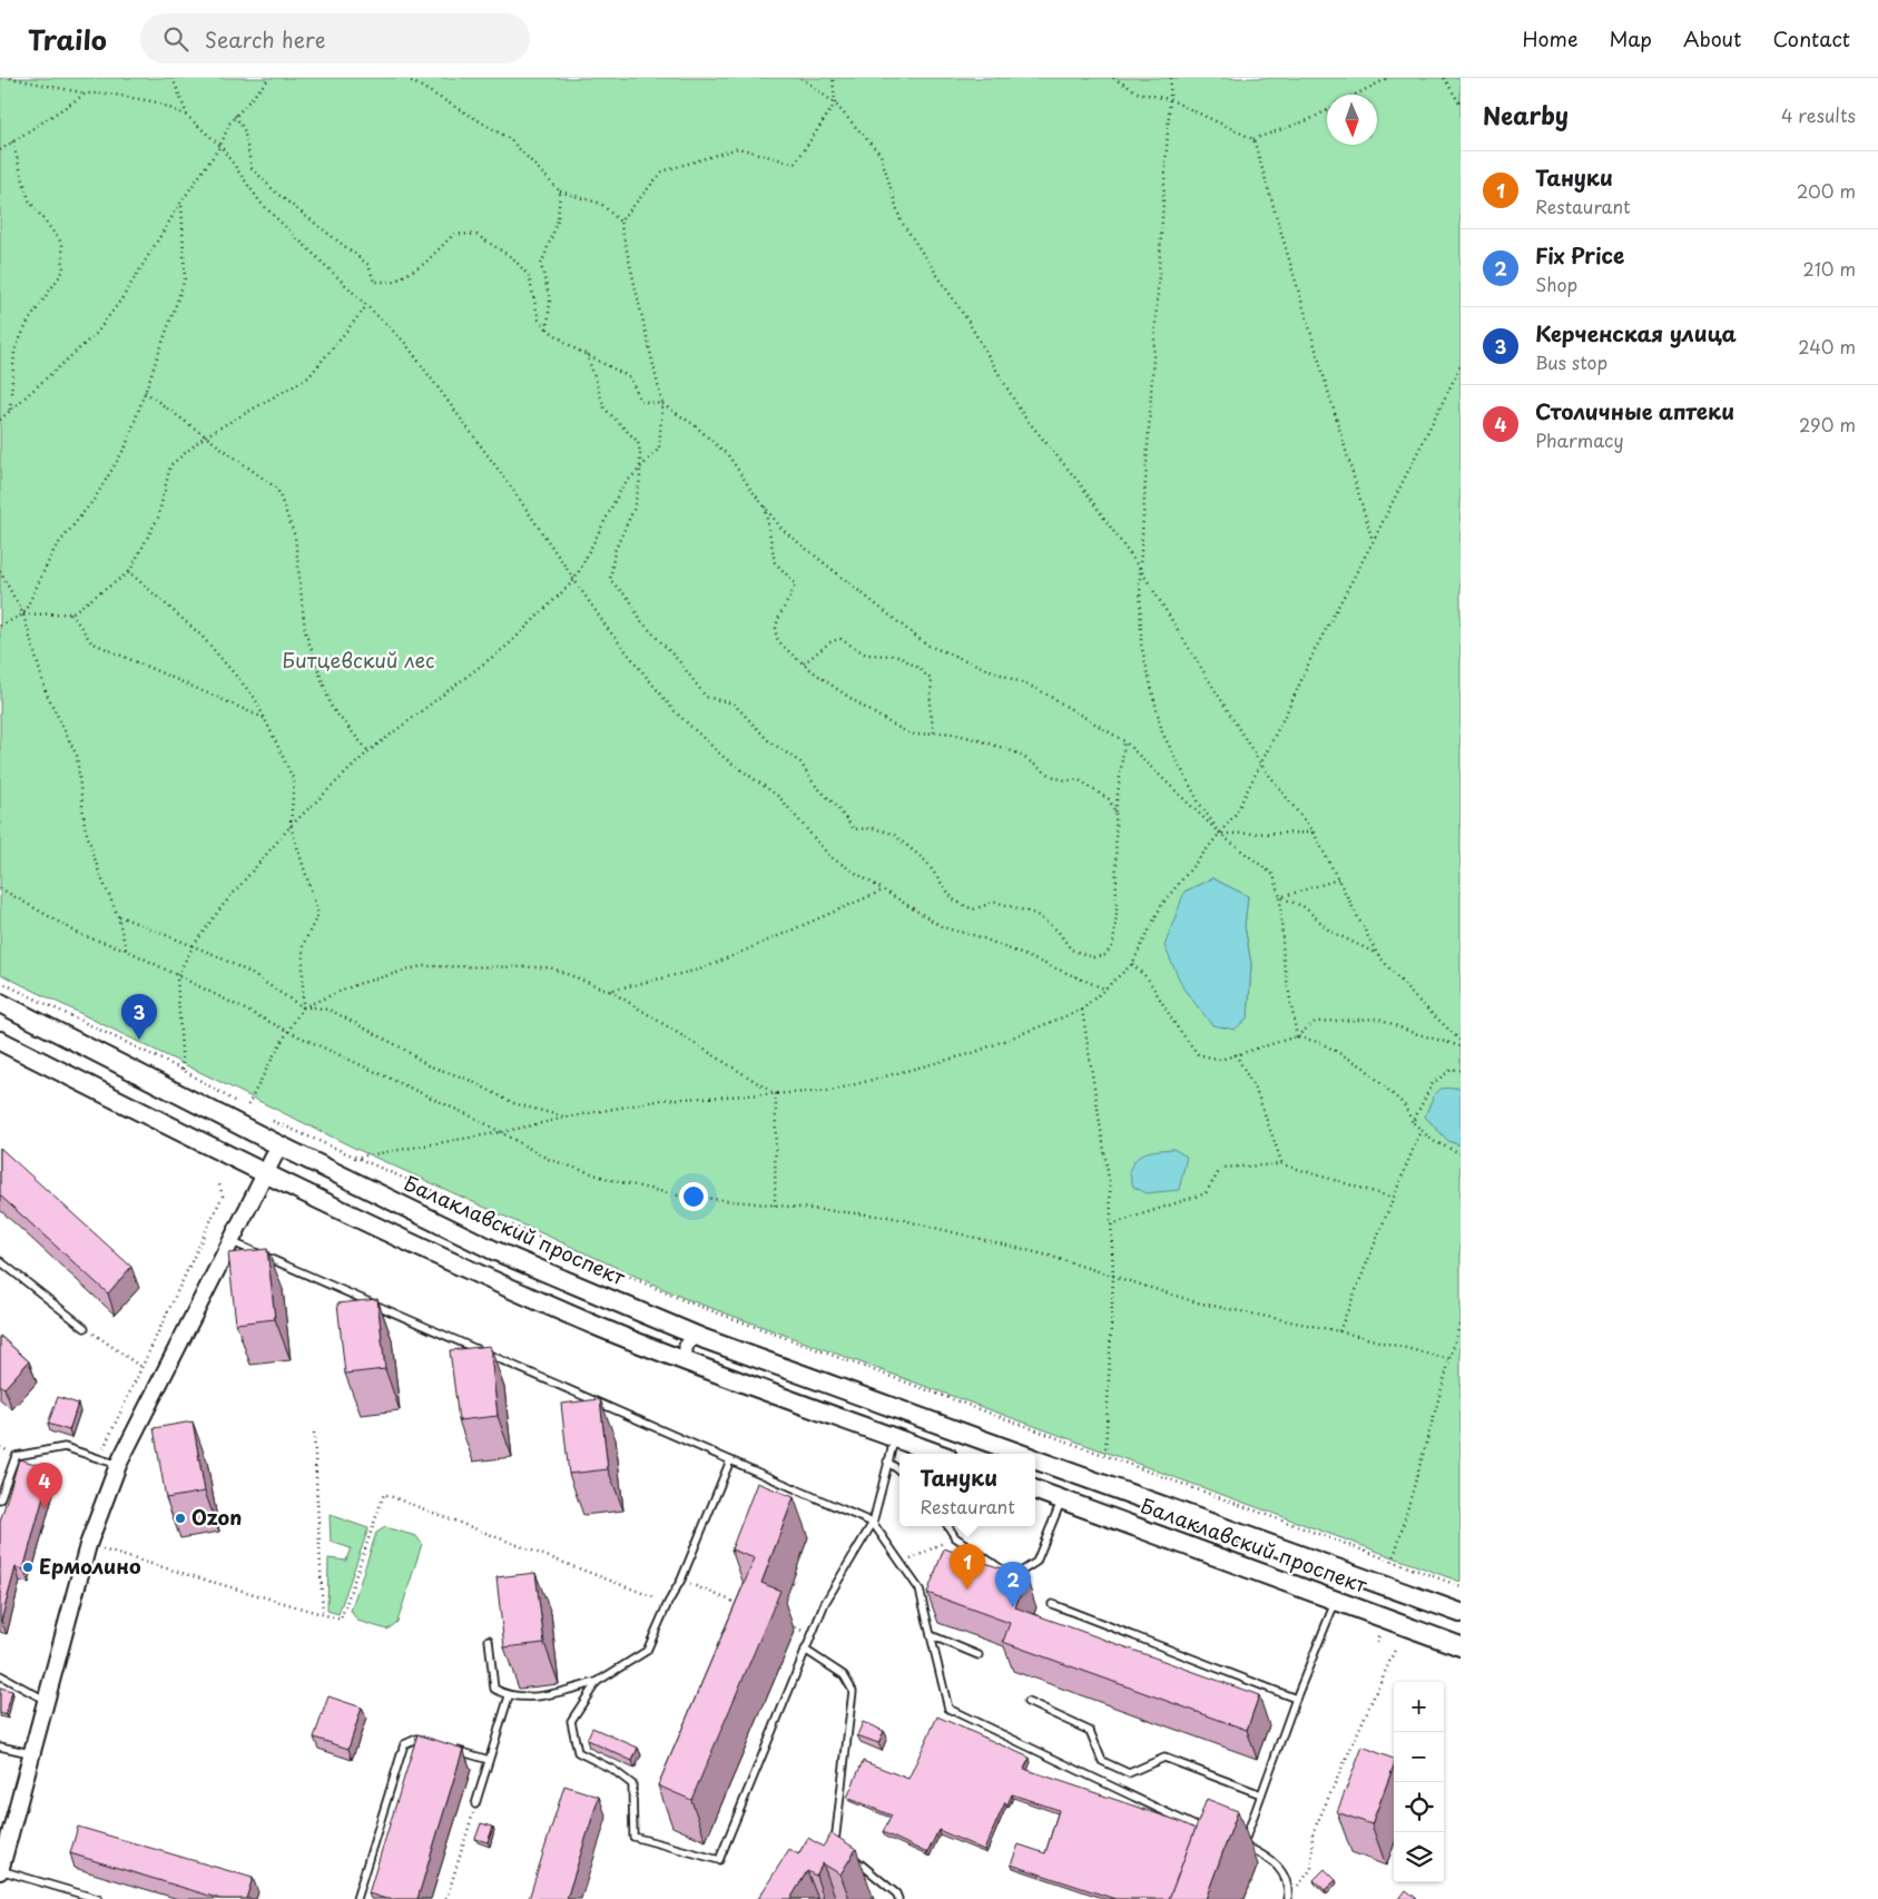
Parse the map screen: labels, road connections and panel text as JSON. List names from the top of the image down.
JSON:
{
  "streets": {
    "main road": ["Балаклавский проспект"]
  },
  "parks": ["Битцевский лес"],
  "places": ["Ozon", "Ермолино"],
  "north": "bottom",
  "page": {
    "header": "Trailo",
    "search": "Search here",
    "nav": [
      "Home",
      "Map",
      "About",
      "Contact"
    ],
    "heading": ["Nearby", "4 results"],
    "list": [
      {
        "mark": "1",
        "name": "Тануки",
        "note": "Restaurant",
        "value": "200 m"
      },
      {
        "mark": "2",
        "name": "Fix Price",
        "note": "Shop",
        "value": "210 m"
      },
      {
        "mark": "3",
        "name": "Керченская улица",
        "note": "Bus stop",
        "value": "240 m"
      },
      {
        "mark": "4",
        "name": "Столичные аптеки",
        "note": "Pharmacy",
        "value": "290 m"
      }
    ],
    "pins": [
      "3",
      "4",
      "1",
      "2"
    ],
    "popup": ["Тануки", "Restaurant"],
    "map_buttons": ["+", "−"]
  }
}
